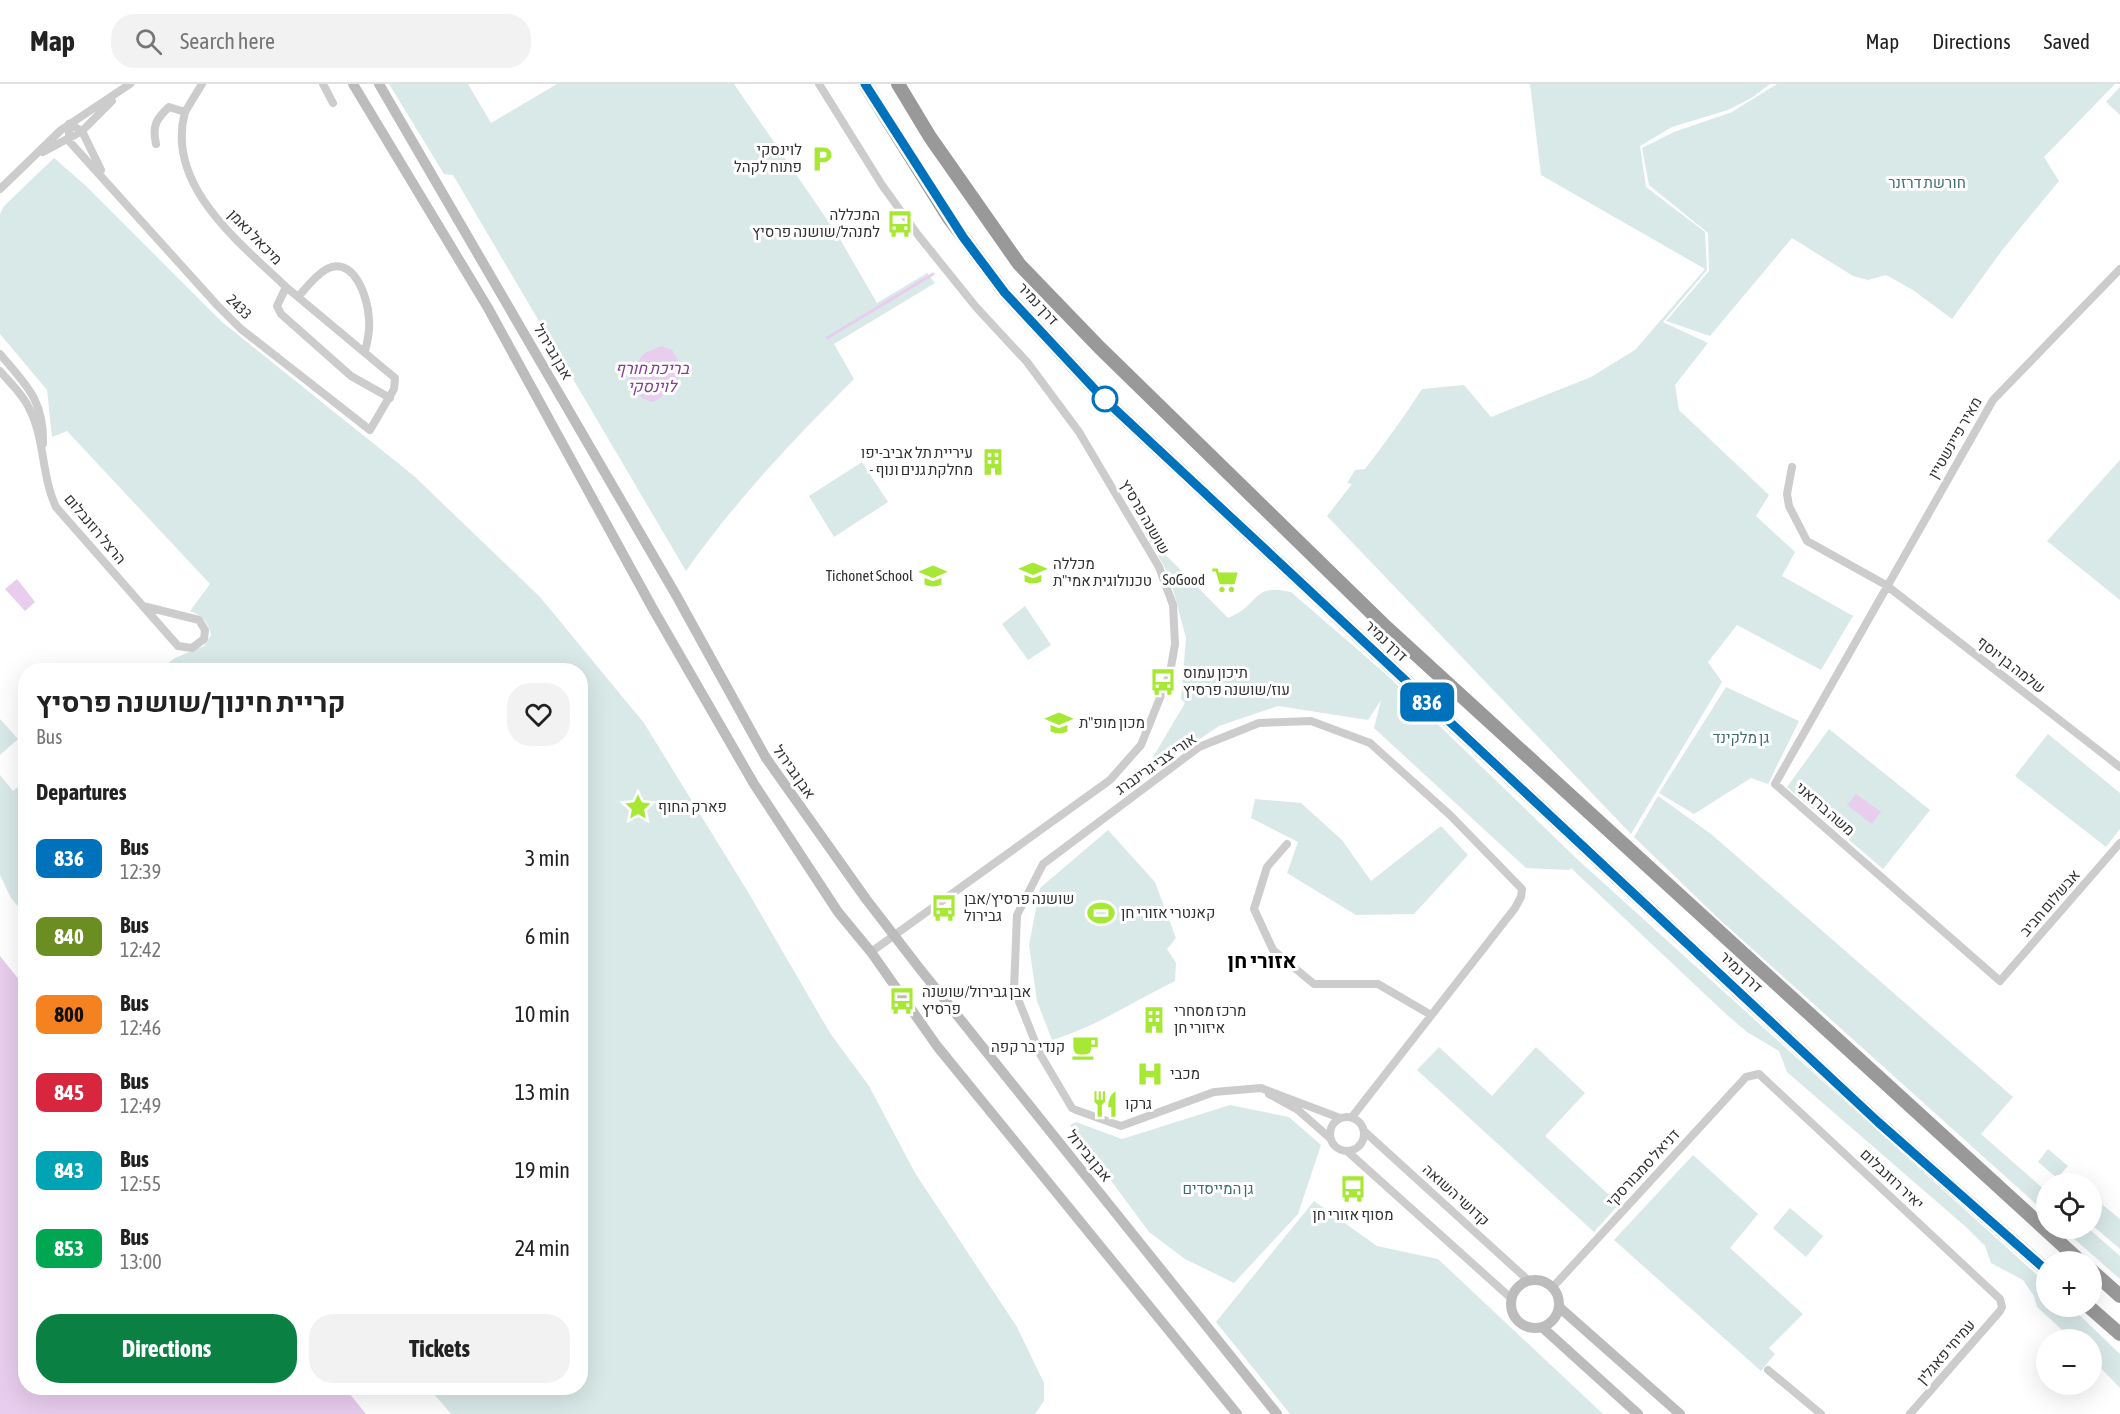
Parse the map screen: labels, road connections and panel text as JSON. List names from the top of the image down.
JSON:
{
  "streets": {
    "highway": ["דרך נמיר"],
    "street": [
      "מיכאל נאמן",
      "2433",
      "אבן גבירול",
      "מאיר פיינשטיין",
      "שושנה פרסיץ",
      "הרצל רוזנבלום",
      "שלמה בן יוסף",
      "אורי צבי גרינברג",
      "משה ברזאני",
      "אבשלום חביב",
      "דניאל סמבורסקי",
      "יאיר רוזנבלום",
      "קדושי השואה",
      "עמיחי פאגלין"
    ]
  },
  "crossings": [
    ["מיכאל נאמן", "2433"],
    ["אבן גבירול", "שושנה פרסיץ"],
    ["מאיר פיינשטיין", "שלמה בן יוסף"],
    ["מאיר פיינשטיין", "משה ברזאני"],
    ["שלמה בן יוסף", "משה ברזאני"],
    ["אורי צבי גרינברג", "קדושי השואה"],
    ["משה ברזאני", "אבשלום חביב"],
    ["דניאל סמבורסקי", "יאיר רוזנבלום"],
    ["דניאל סמבורסקי", "קדושי השואה"],
    ["יאיר רוזנבלום", "עמיחי פאגלין"]
  ],
  "districts": ["אזורי חן"],
  "water": ["בריכת חורף לוינסקי"],
  "parks": ["חורשת דרזנר", "גן מלקינד", "גן המייסדים"],
  "places": {
    "parking": ["לוינסקי פתוח לקהל"],
    "bus stop": [
      "המכללה למנהל/שושנה פרסיץ",
      "תיכון עמוס עוז/שושנה פרסיץ",
      "שושנה פרסיץ/אבן גבירול",
      "אבן גבירול/שושנה פרסיץ",
      "מסוף אזורי חן"
    ],
    "building": ["עיריית תל אביב-יפו - מחלקת גנים ונוף", "מרכז מסחרי איזורי חן"],
    "school or university": ["מכללה טכנולוגית אמי\"ת", "Tichonet School", "מכון מופ\"ת"],
    "supermarket": ["SoGood"],
    "place": ["פארק החוף"],
    "sports": ["קאנטרי אזורי חן"],
    "cafe": ["קנדי בר קפה"],
    "hospital": ["מכבי"],
    "restaurant": ["גרקו"]
  },
  "lines": ["bus line 836"],
  "page": {
    "header": "Map",
    "search": "Search here",
    "nav": ["Map", "Directions", "Saved"],
    "on_map": "836",
    "heading": [
      ["קריית חינוך/שושנה פרסיץ", "Bus"],
      "Departures"
    ],
    "list": [
      {
        "mark": "836",
        "name": "Bus",
        "note": "12:39",
        "value": "3 min"
      },
      {
        "mark": "840",
        "name": "Bus",
        "note": "12:42",
        "value": "6 min"
      },
      {
        "mark": "800",
        "name": "Bus",
        "note": "12:46",
        "value": "10 min"
      },
      {
        "mark": "845",
        "name": "Bus",
        "note": "12:49",
        "value": "13 min"
      },
      {
        "mark": "843",
        "name": "Bus",
        "note": "12:55",
        "value": "19 min"
      },
      {
        "mark": "853",
        "name": "Bus",
        "note": "13:00",
        "value": "24 min"
      }
    ],
    "map_buttons": ["+", "−"],
    "buttons": ["Directions", "Tickets"]
  }
}
